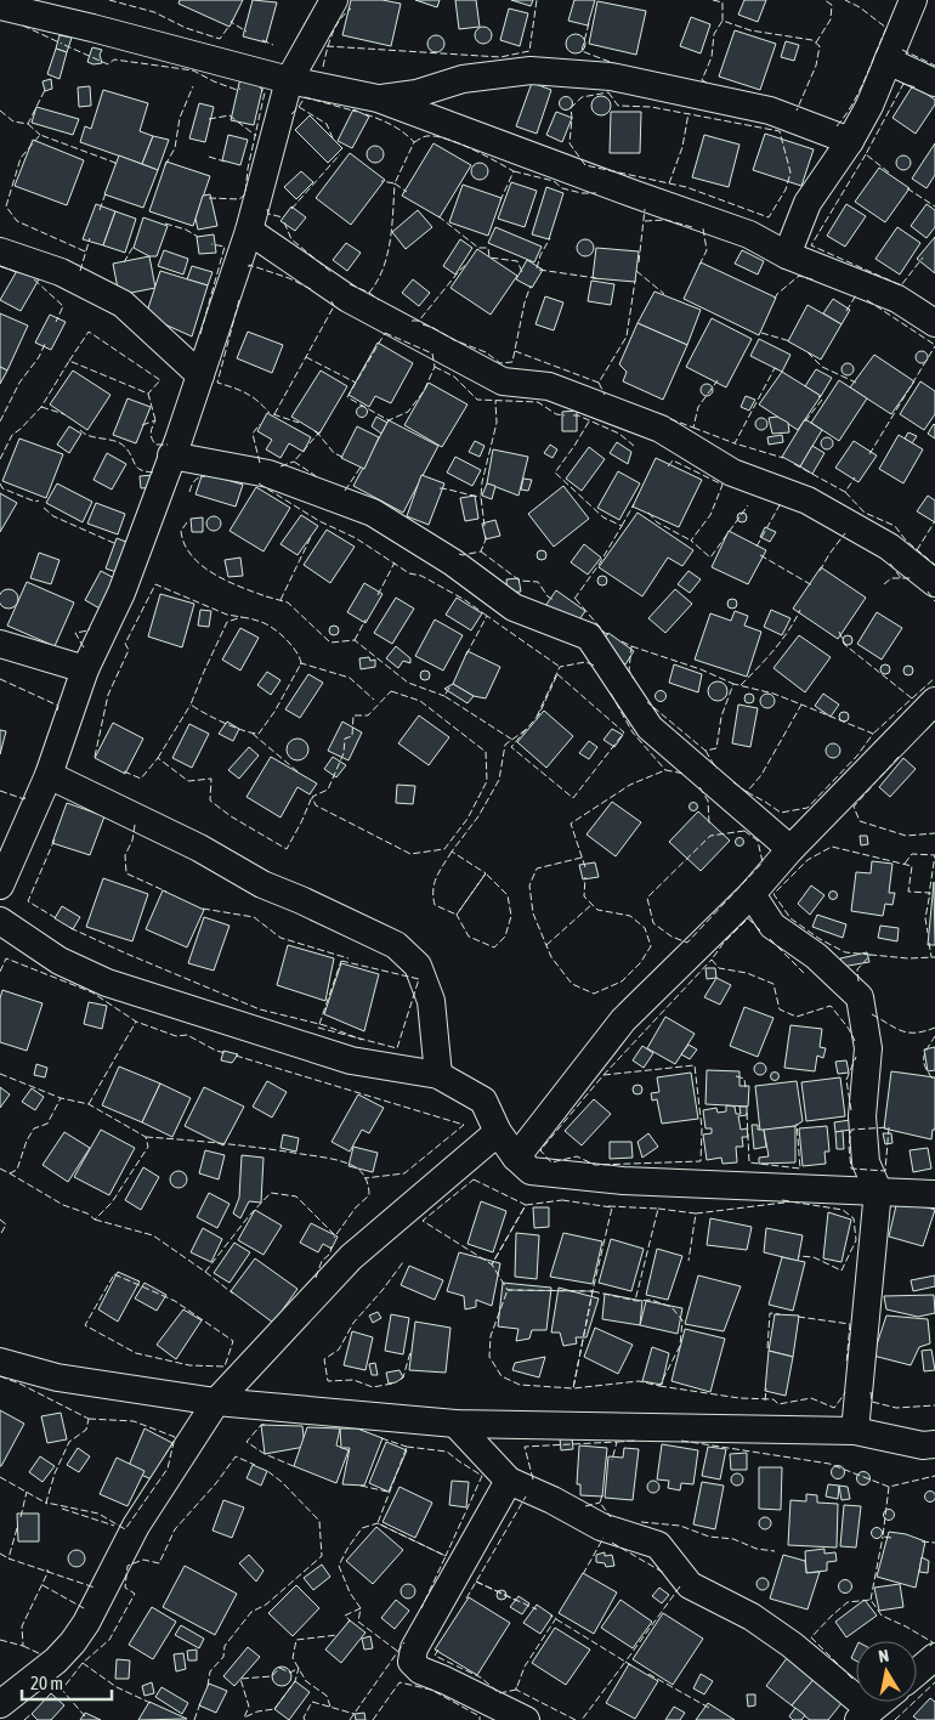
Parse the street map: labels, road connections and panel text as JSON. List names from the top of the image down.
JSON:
{
  "scale_bar": "20 m",
  "north": "top"
}
